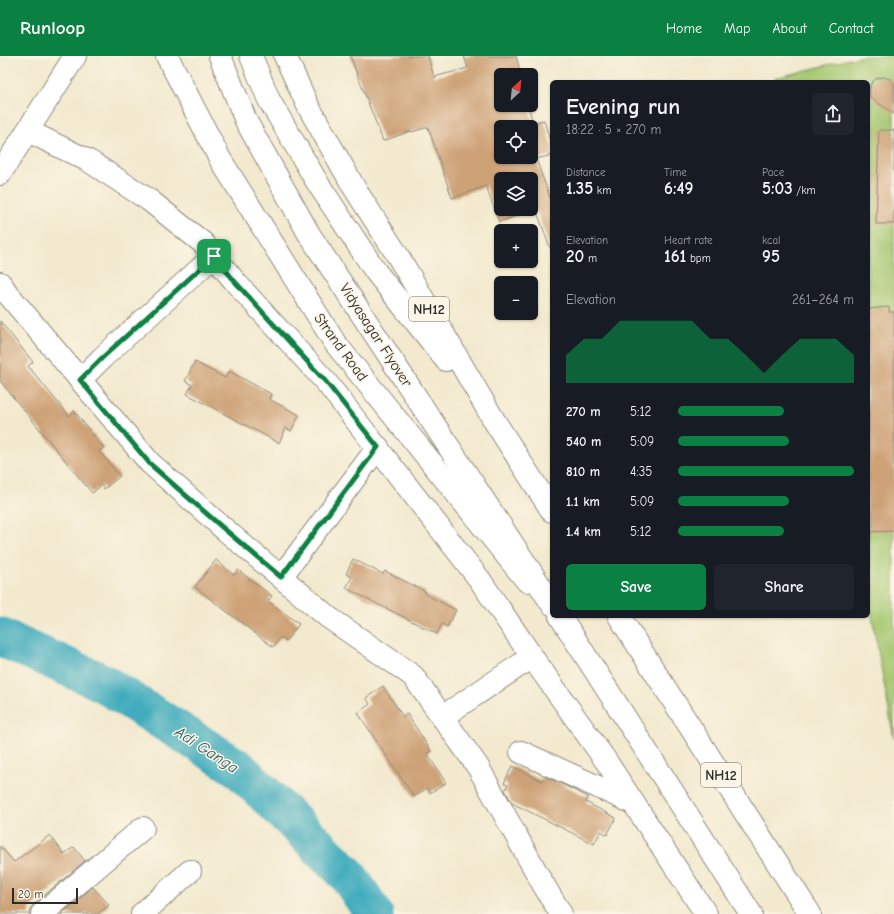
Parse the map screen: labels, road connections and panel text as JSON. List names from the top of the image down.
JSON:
{
  "streets": {
    "main road": ["NH12", "Vidyasagar Flyover", "Strand Road"]
  },
  "water": ["Adi Ganga"],
  "scale_bar": "20 m",
  "north": "top right",
  "page": {
    "header": "Runloop",
    "nav": [
      "Home",
      "Map",
      "About",
      "Contact"
    ],
    "map_buttons": ["+", "−"],
    "heading": ["Evening run", "18:22 · 5 × 270 m"],
    "stats": [
      ["Distance", "1.35 km"],
      ["Time", "6:49"],
      ["Pace", "5:03 /km"],
      ["Elevation", "20 m"],
      ["Heart rate", "161 bpm"],
      ["kcal", "95"]
    ],
    "chart": ["Elevation", "261–264 m"],
    "list": [
      {
        "name": "270 m",
        "note": "5:12"
      },
      {
        "name": "540 m",
        "note": "5:09"
      },
      {
        "name": "810 m",
        "note": "4:35"
      },
      {
        "name": "1.1 km",
        "note": "5:09"
      },
      {
        "name": "1.4 km",
        "note": "5:12"
      }
    ],
    "buttons": ["Save", "Share"],
    "scale": "20 m"
  }
}
